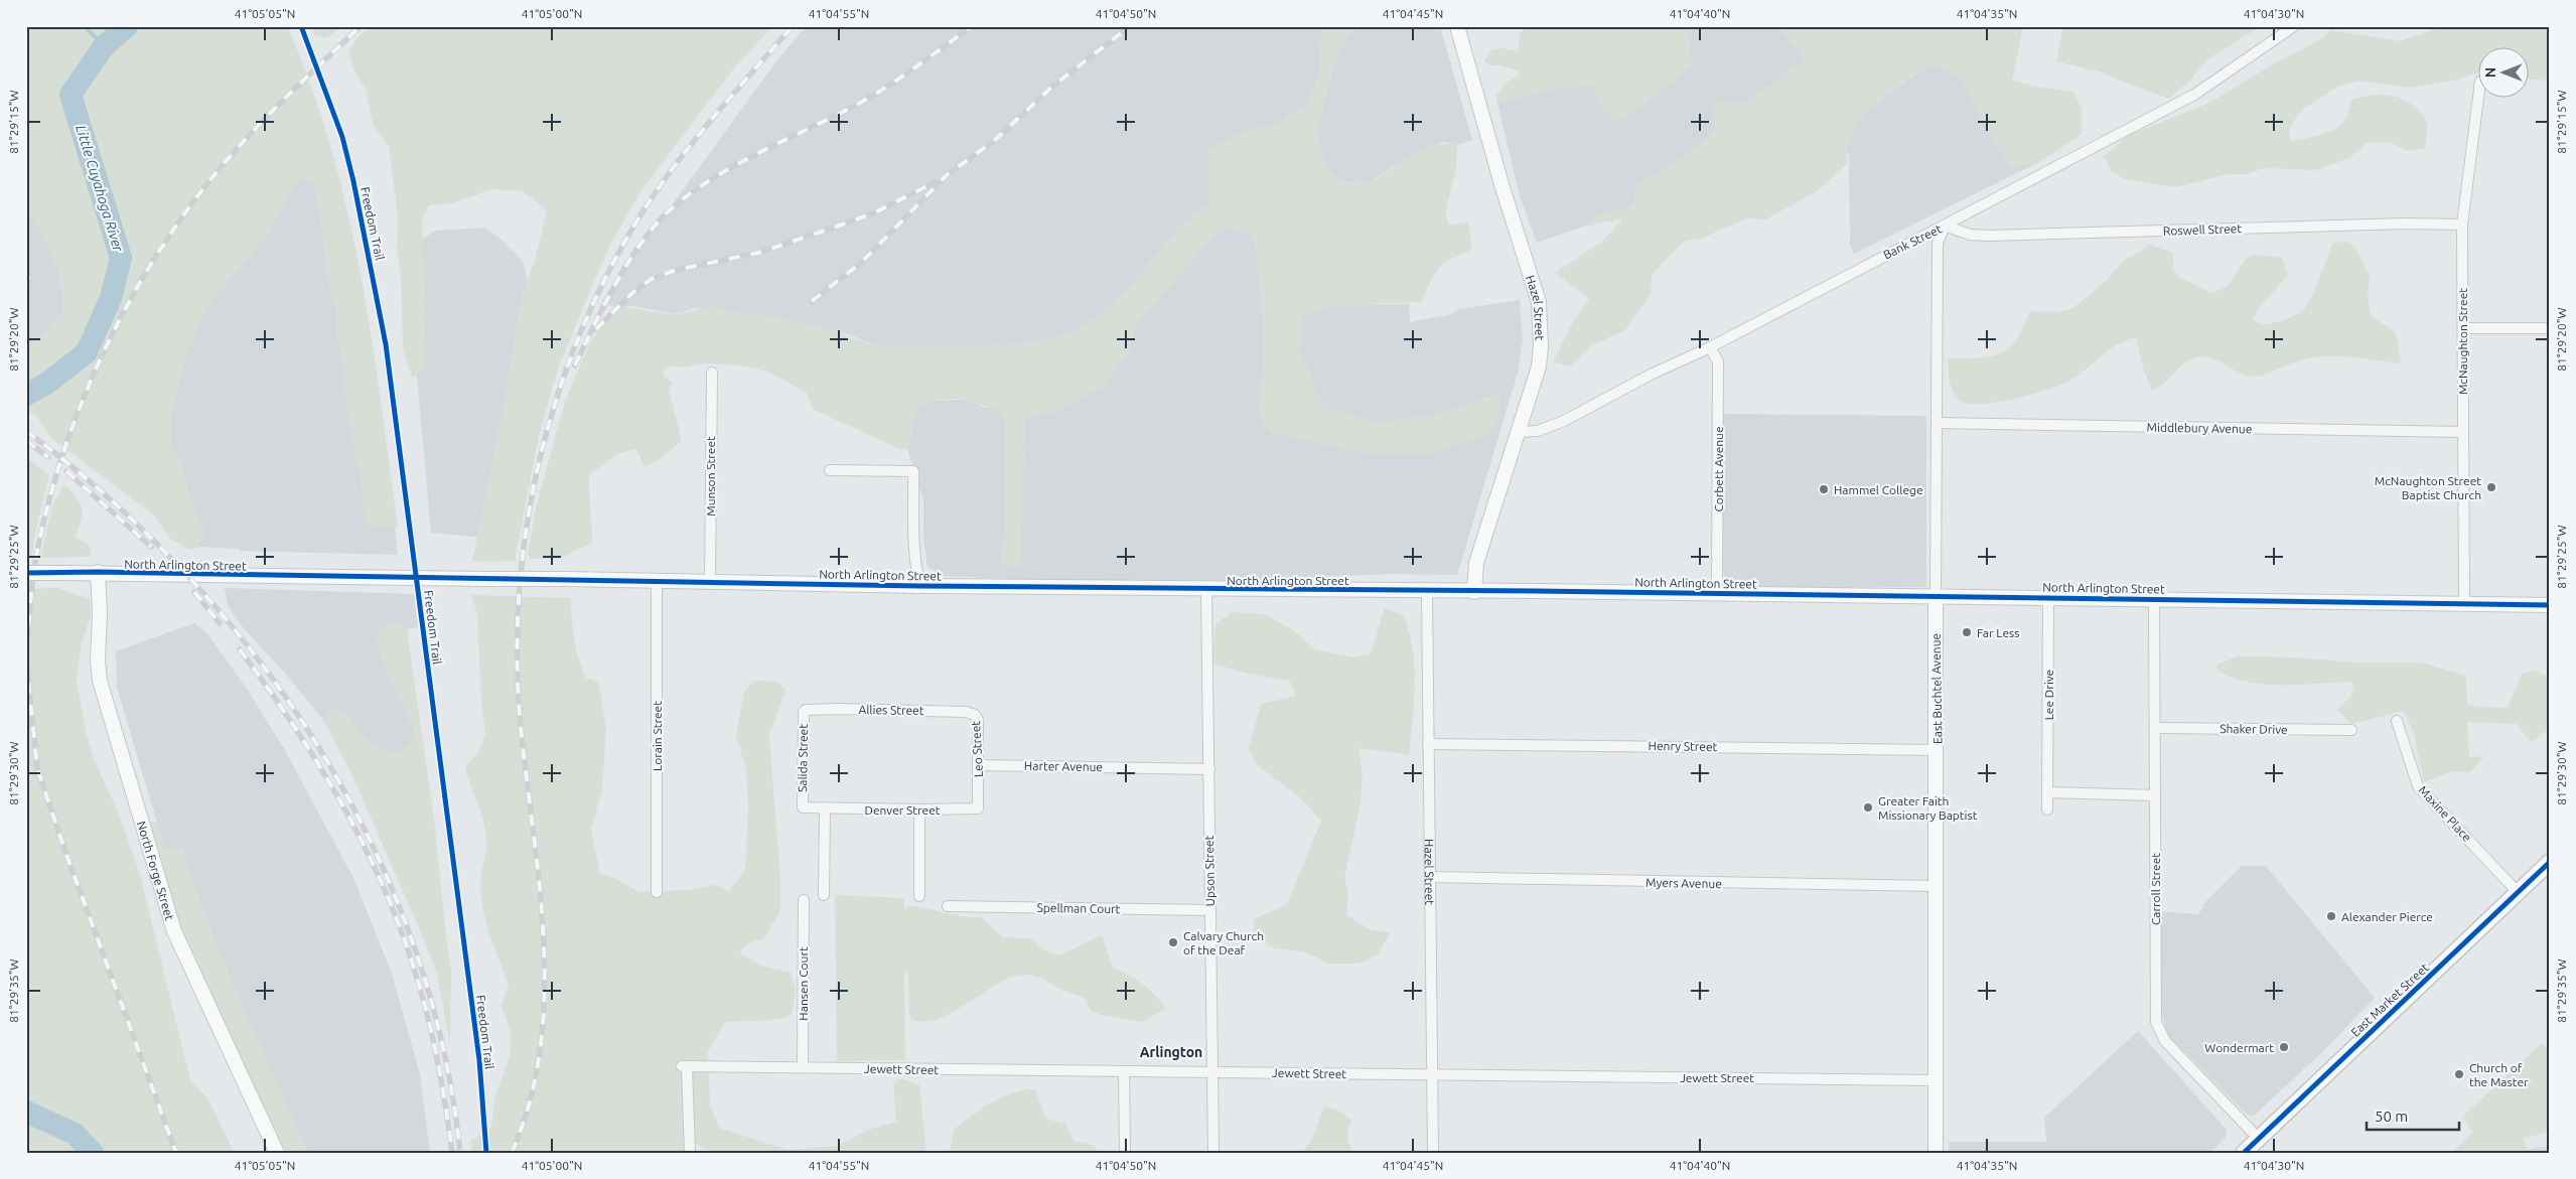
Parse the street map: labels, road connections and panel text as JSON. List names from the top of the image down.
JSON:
{
  "streets": {
    "main road": ["East Market Street"],
    "street": [
      "Roswell Street",
      "Bank Street",
      "Hazel Street",
      "McNaughton Street",
      "Middlebury Avenue",
      "Corbett Avenue",
      "Munson Street",
      "North Arlington Street",
      "East Buchtel Avenue",
      "Lee Drive",
      "Allies Street",
      "Shaker Drive",
      "Lorain Street",
      "Henry Street",
      "Leo Street",
      "Salida Street",
      "Harter Avenue",
      "Denver Street",
      "Maxine Place",
      "North Forge Street",
      "Upson Street",
      "Myers Avenue",
      "Carroll Street",
      "Spellman Court",
      "Hansen Court",
      "Jewett Street"
    ],
    "cycle path": ["Freedom Trail"]
  },
  "crossings": [
    ["Roswell Street", "Bank Street"],
    ["Roswell Street", "McNaughton Street"],
    ["Roswell Street", "East Buchtel Avenue"],
    ["Bank Street", "Hazel Street"],
    ["Bank Street", "Corbett Avenue"],
    ["Bank Street", "East Buchtel Avenue"],
    ["Hazel Street", "North Arlington Street"],
    ["Hazel Street", "Henry Street"],
    ["Hazel Street", "Myers Avenue"],
    ["Hazel Street", "Jewett Street"],
    ["McNaughton Street", "Middlebury Avenue"],
    ["McNaughton Street", "North Arlington Street"],
    ["Middlebury Avenue", "East Buchtel Avenue"],
    ["Corbett Avenue", "North Arlington Street"],
    ["Munson Street", "North Arlington Street"],
    ["North Arlington Street", "East Buchtel Avenue"],
    ["North Arlington Street", "Lee Drive"],
    ["North Arlington Street", "Lorain Street"],
    ["North Arlington Street", "North Forge Street"],
    ["North Arlington Street", "Upson Street"],
    ["North Arlington Street", "Carroll Street"],
    ["East Buchtel Avenue", "Henry Street"],
    ["East Buchtel Avenue", "Myers Avenue"],
    ["East Buchtel Avenue", "Jewett Street"],
    ["Allies Street", "Leo Street"],
    ["Allies Street", "Salida Street"],
    ["Shaker Drive", "Carroll Street"],
    ["Leo Street", "Harter Avenue"],
    ["Leo Street", "Denver Street"],
    ["Salida Street", "Denver Street"],
    ["Harter Avenue", "Upson Street"],
    ["Maxine Place", "East Market Street"],
    ["Upson Street", "Spellman Court"],
    ["Upson Street", "Jewett Street"],
    ["Carroll Street", "East Market Street"],
    ["Hansen Court", "Jewett Street"]
  ],
  "districts": ["Arlington"],
  "water": ["Little Cuyahoga River"],
  "places": [
    "McNaughton Street Baptist Church",
    "Hammel College",
    "Far Less",
    "Greater Faith Missionary Baptist",
    "Alexander Pierce",
    "Calvary Church of the Deaf",
    "Wondermart",
    "Church of the Master"
  ],
  "scale_bar": "50 m",
  "north": "left",
  "coordinates": [
    "41°05'05\"N",
    "41°05'00\"N",
    "41°04'55\"N",
    "41°04'50\"N",
    "41°04'45\"N",
    "41°04'40\"N",
    "41°04'35\"N",
    "41°04'30\"N",
    "81°29'15\"W",
    "81°29'20\"W",
    "81°29'25\"W",
    "81°29'30\"W",
    "81°29'35\"W"
  ]
}
